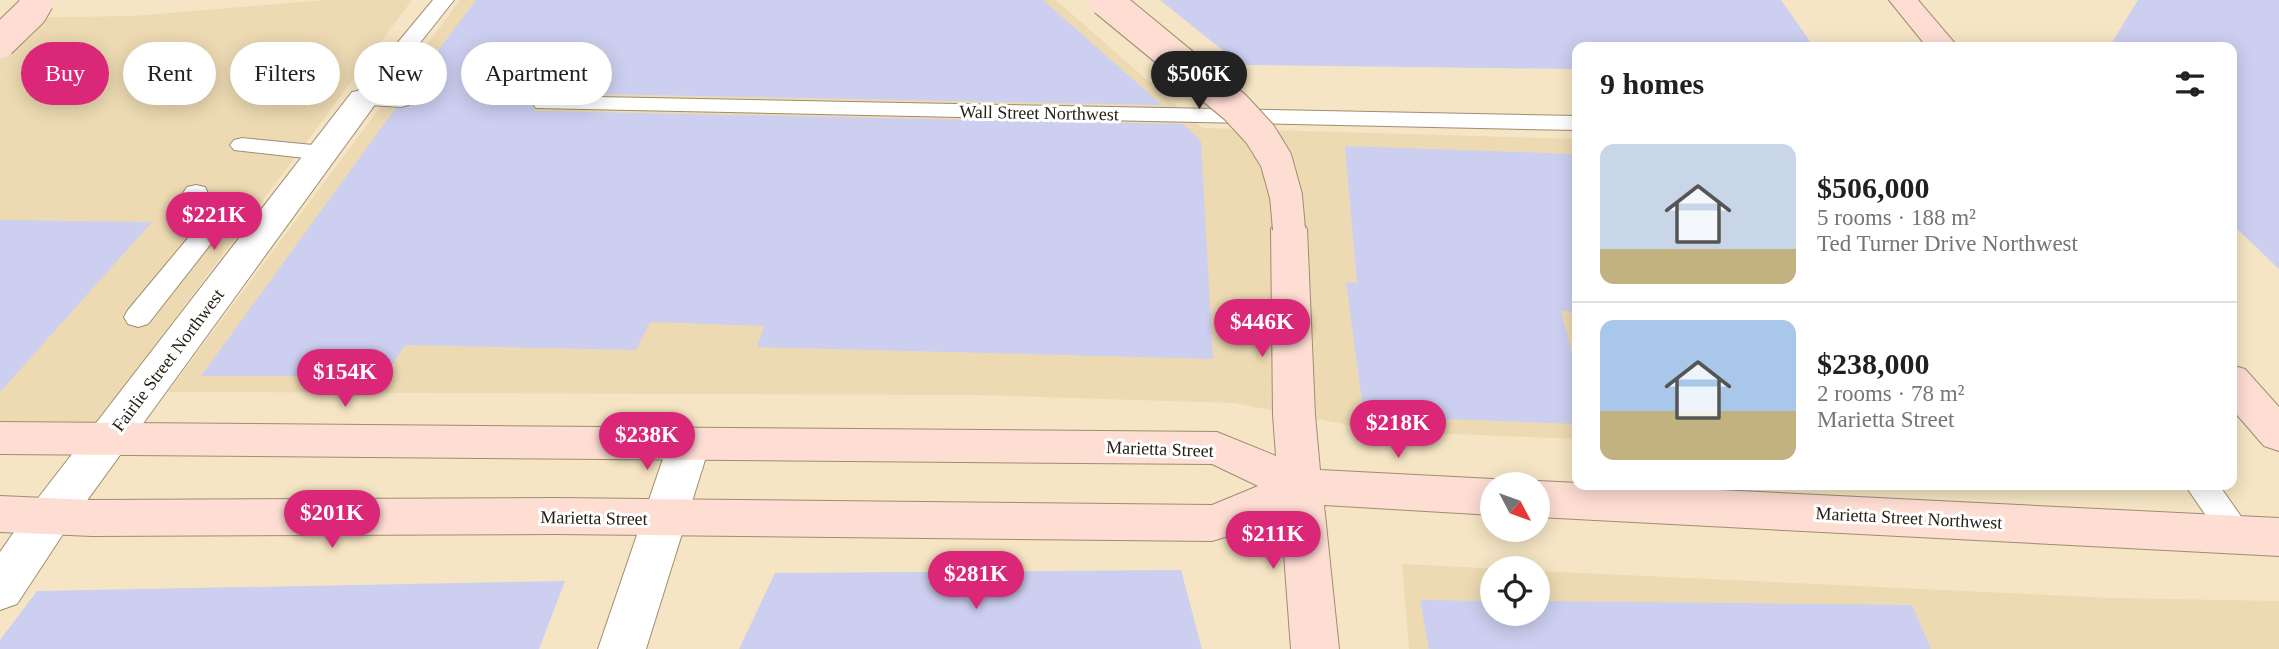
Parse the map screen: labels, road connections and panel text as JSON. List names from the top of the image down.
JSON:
{
  "streets": {
    "main road": ["Marietta Street", "Marietta Street Northwest"],
    "street": ["Fairlie Street Northwest"],
    "lane": ["Wall Street Northwest"]
  },
  "crossings": [
    ["Fairlie Street Northwest", "Marietta Street"]
  ],
  "north": "bottom right",
  "page": {
    "chip": [
      "Buy",
      "Rent",
      "Filters",
      "New",
      "Apartment"
    ],
    "heading": "9 homes",
    "price": [
      "$506K",
      "$221K",
      "$446K",
      "$154K",
      "$218K",
      "$238K",
      "$201K",
      "$211K",
      "$281K"
    ],
    "list": [
      {
        "name": "$506,000",
        "note": "5 rooms · 188 m² · Ted Turner Drive Northwest"
      },
      {
        "name": "$238,000",
        "note": "2 rooms · 78 m² · Marietta Street"
      }
    ]
  }
}
